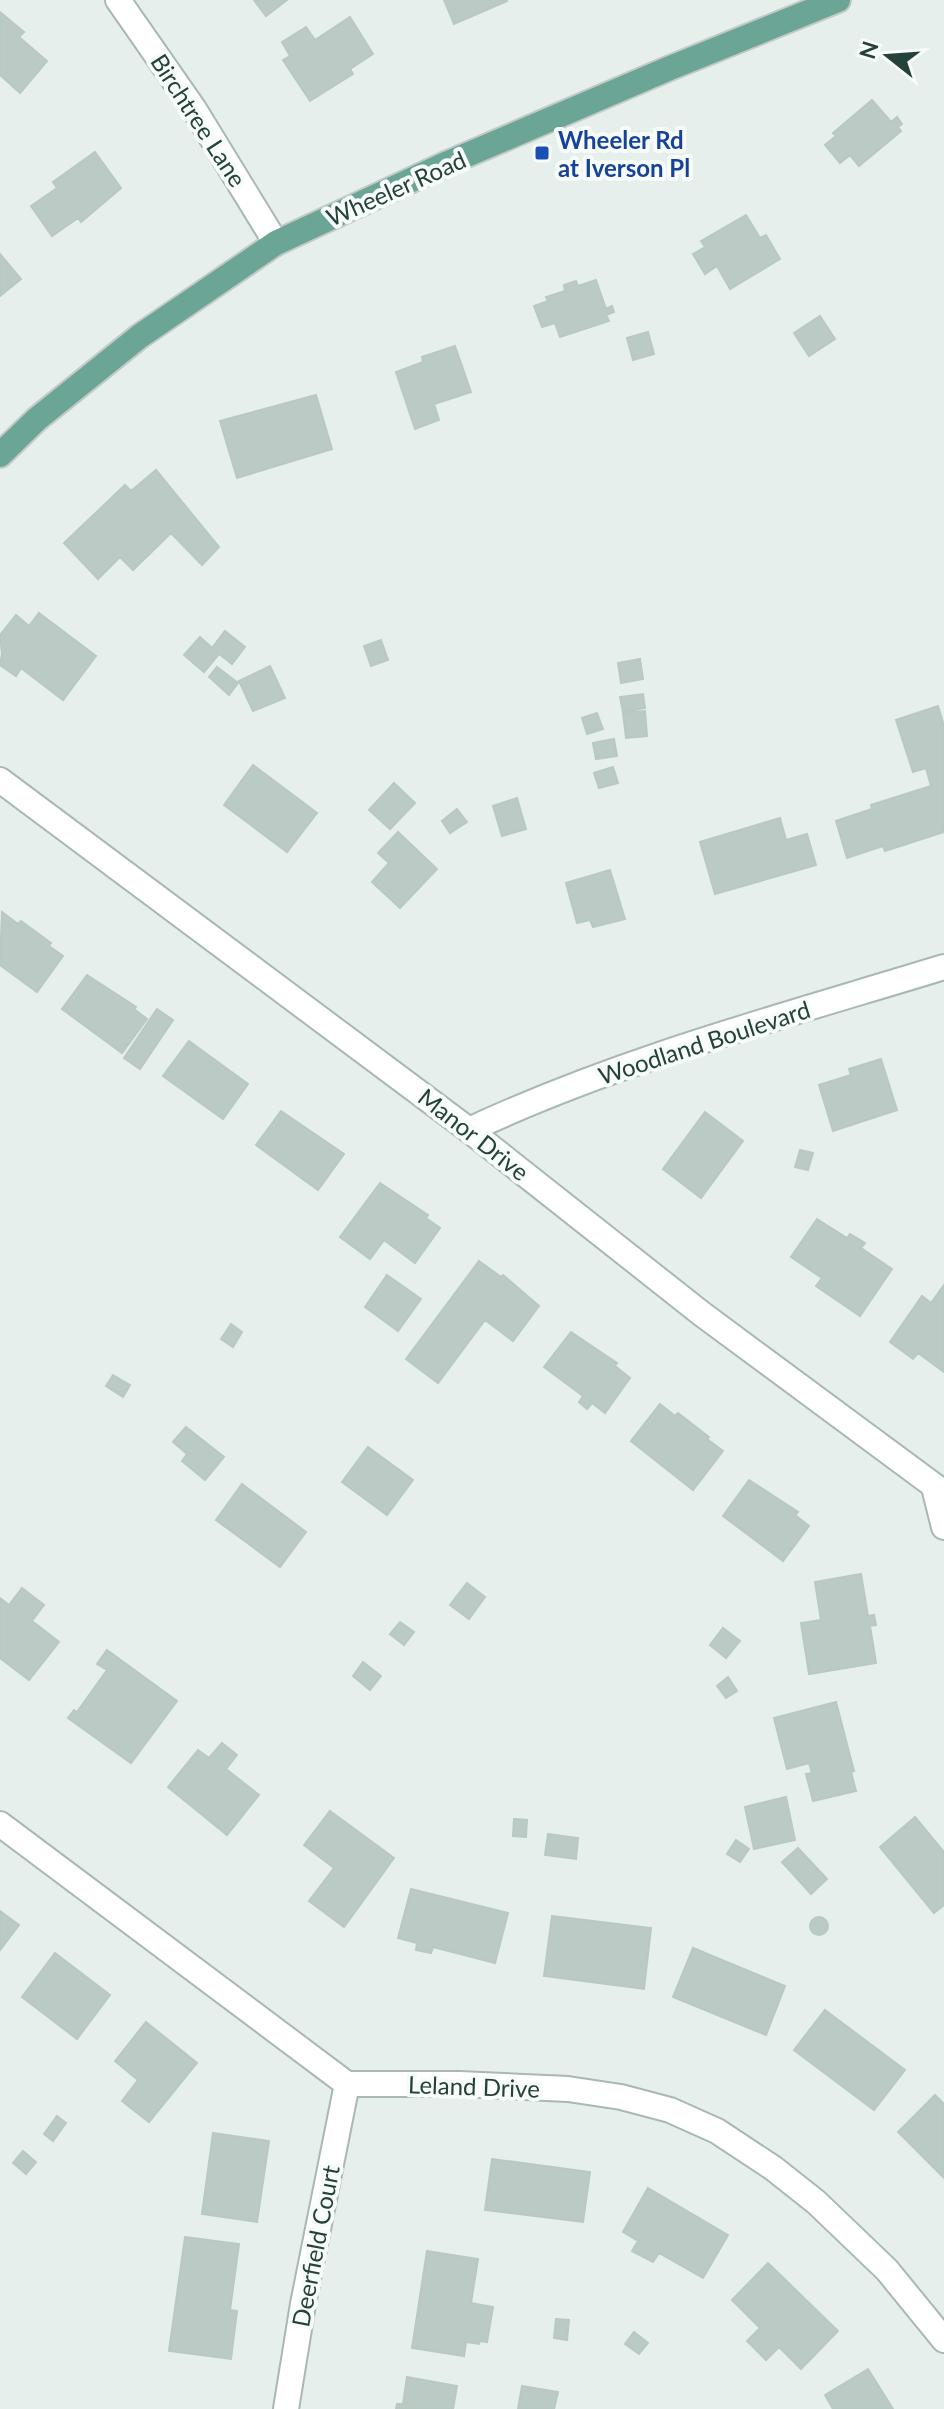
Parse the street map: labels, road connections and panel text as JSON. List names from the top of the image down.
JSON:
{
  "streets": {
    "main road": ["Wheeler Road"],
    "street": [
      "Birchtree Lane",
      "Woodland Boulevard",
      "Manor Drive",
      "Leland Drive",
      "Deerfield Court"
    ]
  },
  "crossings": [
    ["Birchtree Lane", "Wheeler Road"],
    ["Woodland Boulevard", "Manor Drive"],
    ["Leland Drive", "Deerfield Court"]
  ],
  "places": {
    "transit": ["Wheeler Rd at Iverson Pl"]
  },
  "north": "left"
}
